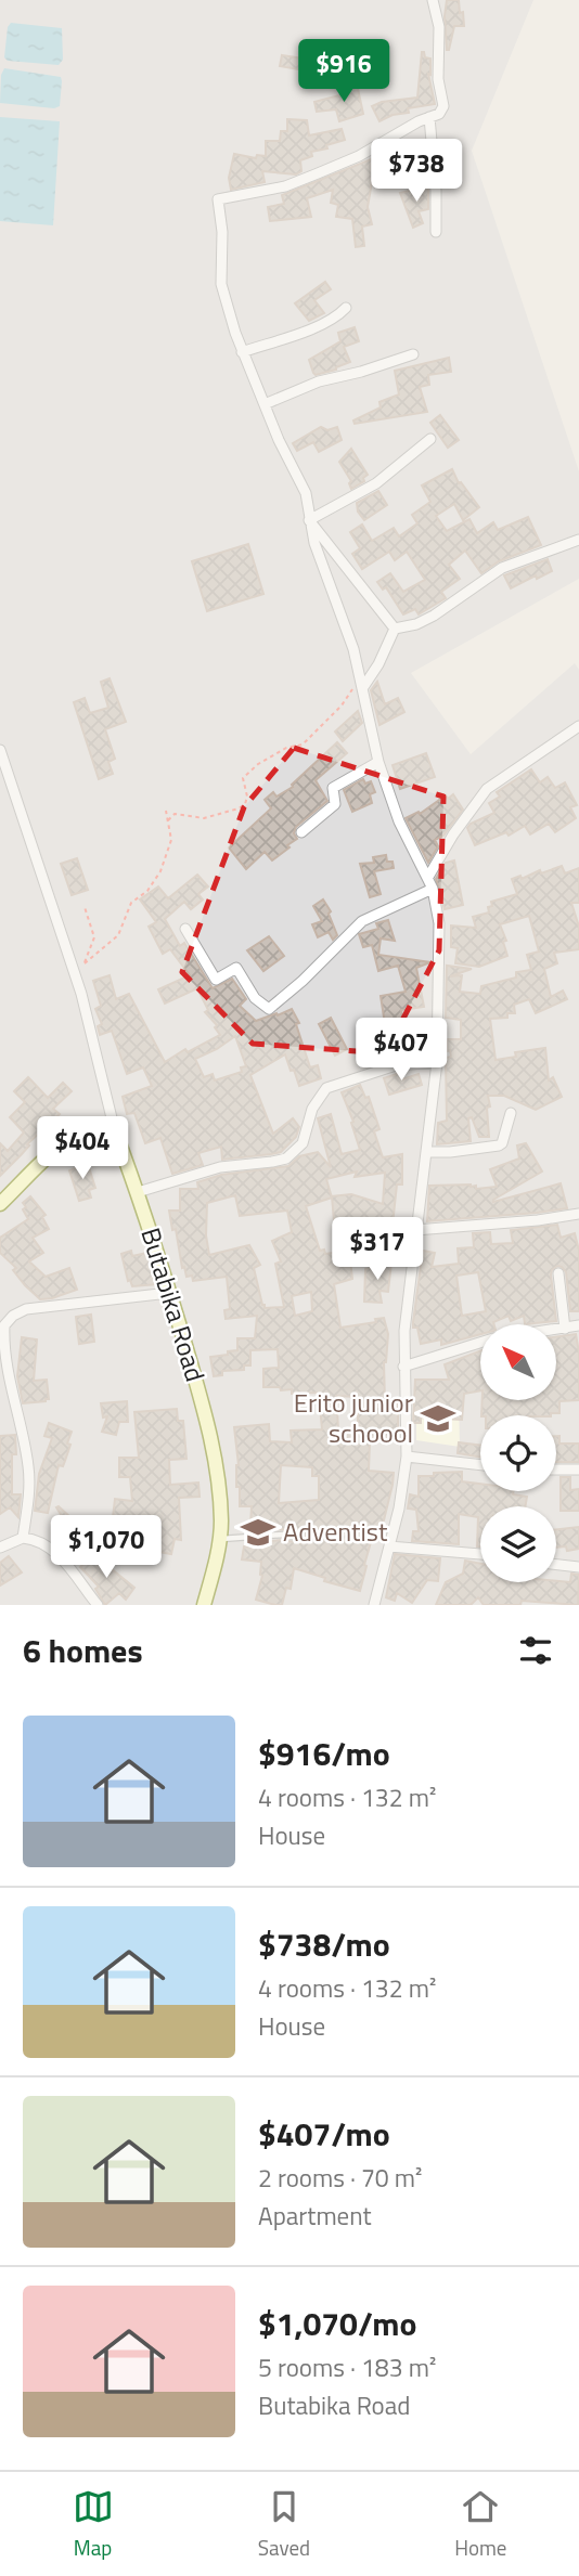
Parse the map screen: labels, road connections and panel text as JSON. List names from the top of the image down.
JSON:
{
  "streets": {
    "main road": ["Butabika Road"]
  },
  "places": {
    "school or university": ["Erito junior schoool", "Adventist"]
  },
  "north": "top left",
  "page": {
    "price": [
      "$916",
      "$738",
      "$407",
      "$404",
      "$317",
      "$1,070"
    ],
    "heading": "6 homes",
    "list": [
      {
        "name": "$916/mo",
        "note": "4 rooms · 132 m² · House"
      },
      {
        "name": "$738/mo",
        "note": "4 rooms · 132 m² · House"
      },
      {
        "name": "$407/mo",
        "note": "2 rooms · 70 m² · Apartment"
      },
      {
        "name": "$1,070/mo",
        "note": "5 rooms · 183 m² · Butabika Road"
      }
    ],
    "tabs": ["Map", "Saved", "Home"]
  }
}
